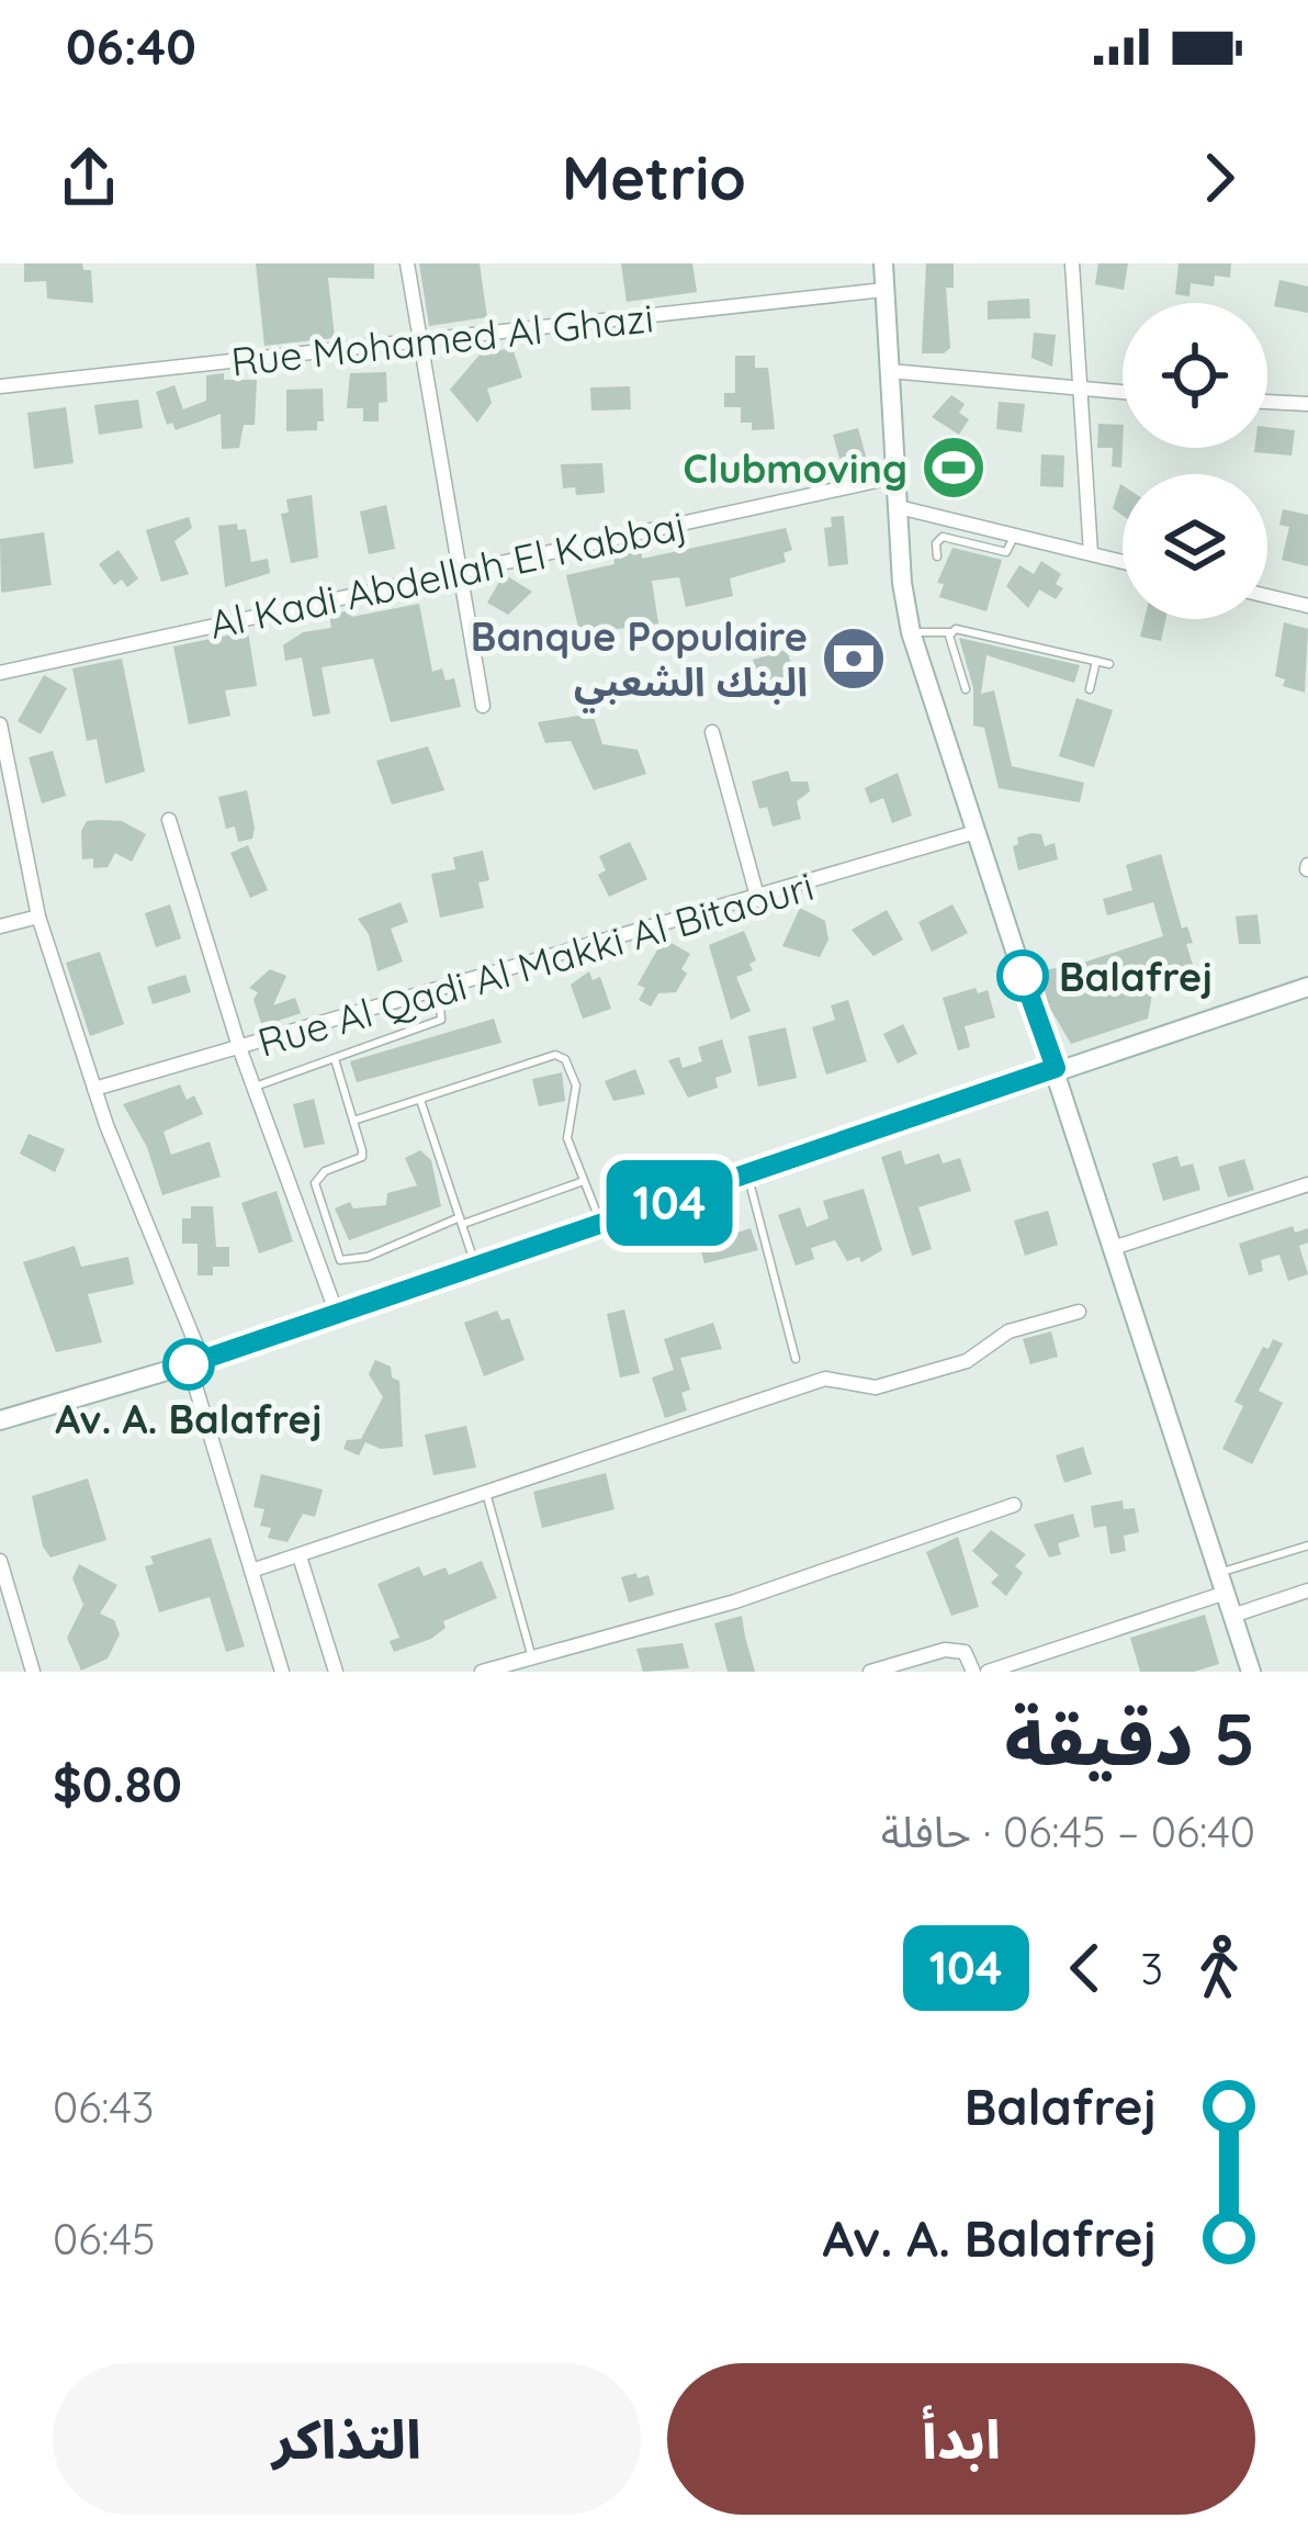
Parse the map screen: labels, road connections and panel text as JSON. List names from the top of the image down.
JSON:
{
  "streets": {
    "street": ["Rue Mohamed Al Ghazi", "Al Kadi Abdellah El Kabbaj", "Rue Al Qadi Al Makki Al Bitaouri"]
  },
  "places": {
    "sports": ["Clubmoving"],
    "bank": ["Banque Populaire البنك الشعبي"],
    "other": ["Balafrej", "Av. A. Balafrej"]
  },
  "lines": ["bus line 104"],
  "page": {
    "status": "06:40",
    "header": "Metrio",
    "on_map": "104",
    "heading": ["5 دقيقة", "06:40 – 06:45 · حافلة", "$0.80"],
    "legs": ["3", "104"],
    "list": [
      {
        "name": "Balafrej",
        "value": "06:43"
      },
      {
        "name": "Av. A. Balafrej",
        "value": "06:45"
      }
    ],
    "buttons": ["ابدأ", "التذاكر"]
  }
}
